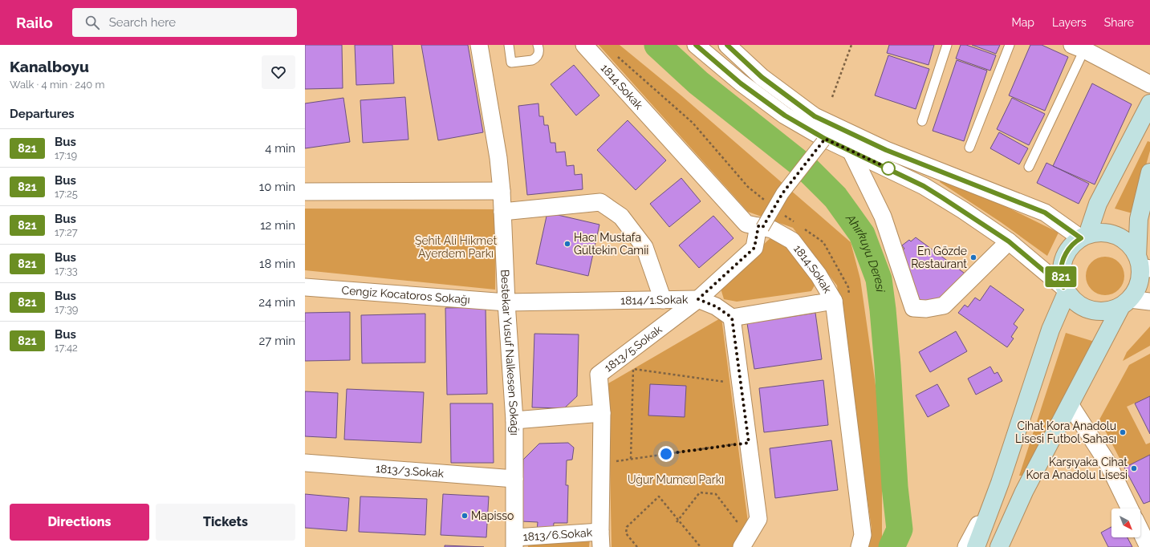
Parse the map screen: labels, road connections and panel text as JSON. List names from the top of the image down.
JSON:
{
  "streets": {
    "street": [
      "1814.Sokak",
      "Cengiz Kocatoros Sokağı",
      "1814/1.Sokak",
      "1813/5.Sokak",
      "Bestekar Yusuf Nalkesen Sokağı",
      "1813/3.Sokak",
      "1813/6.Sokak"
    ]
  },
  "crossings": [
    ["Cengiz Kocatoros Sokağı", "1814/1.Sokak"],
    ["Cengiz Kocatoros Sokağı", "Bestekar Yusuf Nalkesen Sokağı"],
    ["1814/1.Sokak", "1813/5.Sokak"],
    ["1814/1.Sokak", "Bestekar Yusuf Nalkesen Sokağı"],
    ["1813/5.Sokak", "1813/6.Sokak"],
    ["Bestekar Yusuf Nalkesen Sokağı", "1813/3.Sokak"],
    ["Bestekar Yusuf Nalkesen Sokağı", "1813/6.Sokak"]
  ],
  "water": ["Ahırkuyu Deresi"],
  "parks": ["Şehit Ali Hikmet Ayerdem Parkı", "Uğur Mumcu Parkı"],
  "places": [
    "Hacı Mustafa Gültekin Camii",
    "En Gözde Restaurant",
    "Cihat Kora Anadolu Lisesi Futbol Sahası",
    "Karşıyaka Cihat Kora Anadolu Lisesi",
    "Mapisso"
  ],
  "lines": ["bus line 821"],
  "north": "bottom right",
  "page": {
    "header": "Railo",
    "search": "Search here",
    "nav": ["Map", "Layers", "Share"],
    "heading": [
      ["Kanalboyu", "Walk · 4 min · 240 m"],
      "Departures"
    ],
    "on_map": "821",
    "list": [
      {
        "mark": "821",
        "name": "Bus",
        "note": "17:19",
        "value": "4 min"
      },
      {
        "mark": "821",
        "name": "Bus",
        "note": "17:25",
        "value": "10 min"
      },
      {
        "mark": "821",
        "name": "Bus",
        "note": "17:27",
        "value": "12 min"
      },
      {
        "mark": "821",
        "name": "Bus",
        "note": "17:33",
        "value": "18 min"
      },
      {
        "mark": "821",
        "name": "Bus",
        "note": "17:39",
        "value": "24 min"
      },
      {
        "mark": "821",
        "name": "Bus",
        "note": "17:42",
        "value": "27 min"
      }
    ],
    "buttons": ["Directions", "Tickets"]
  }
}
